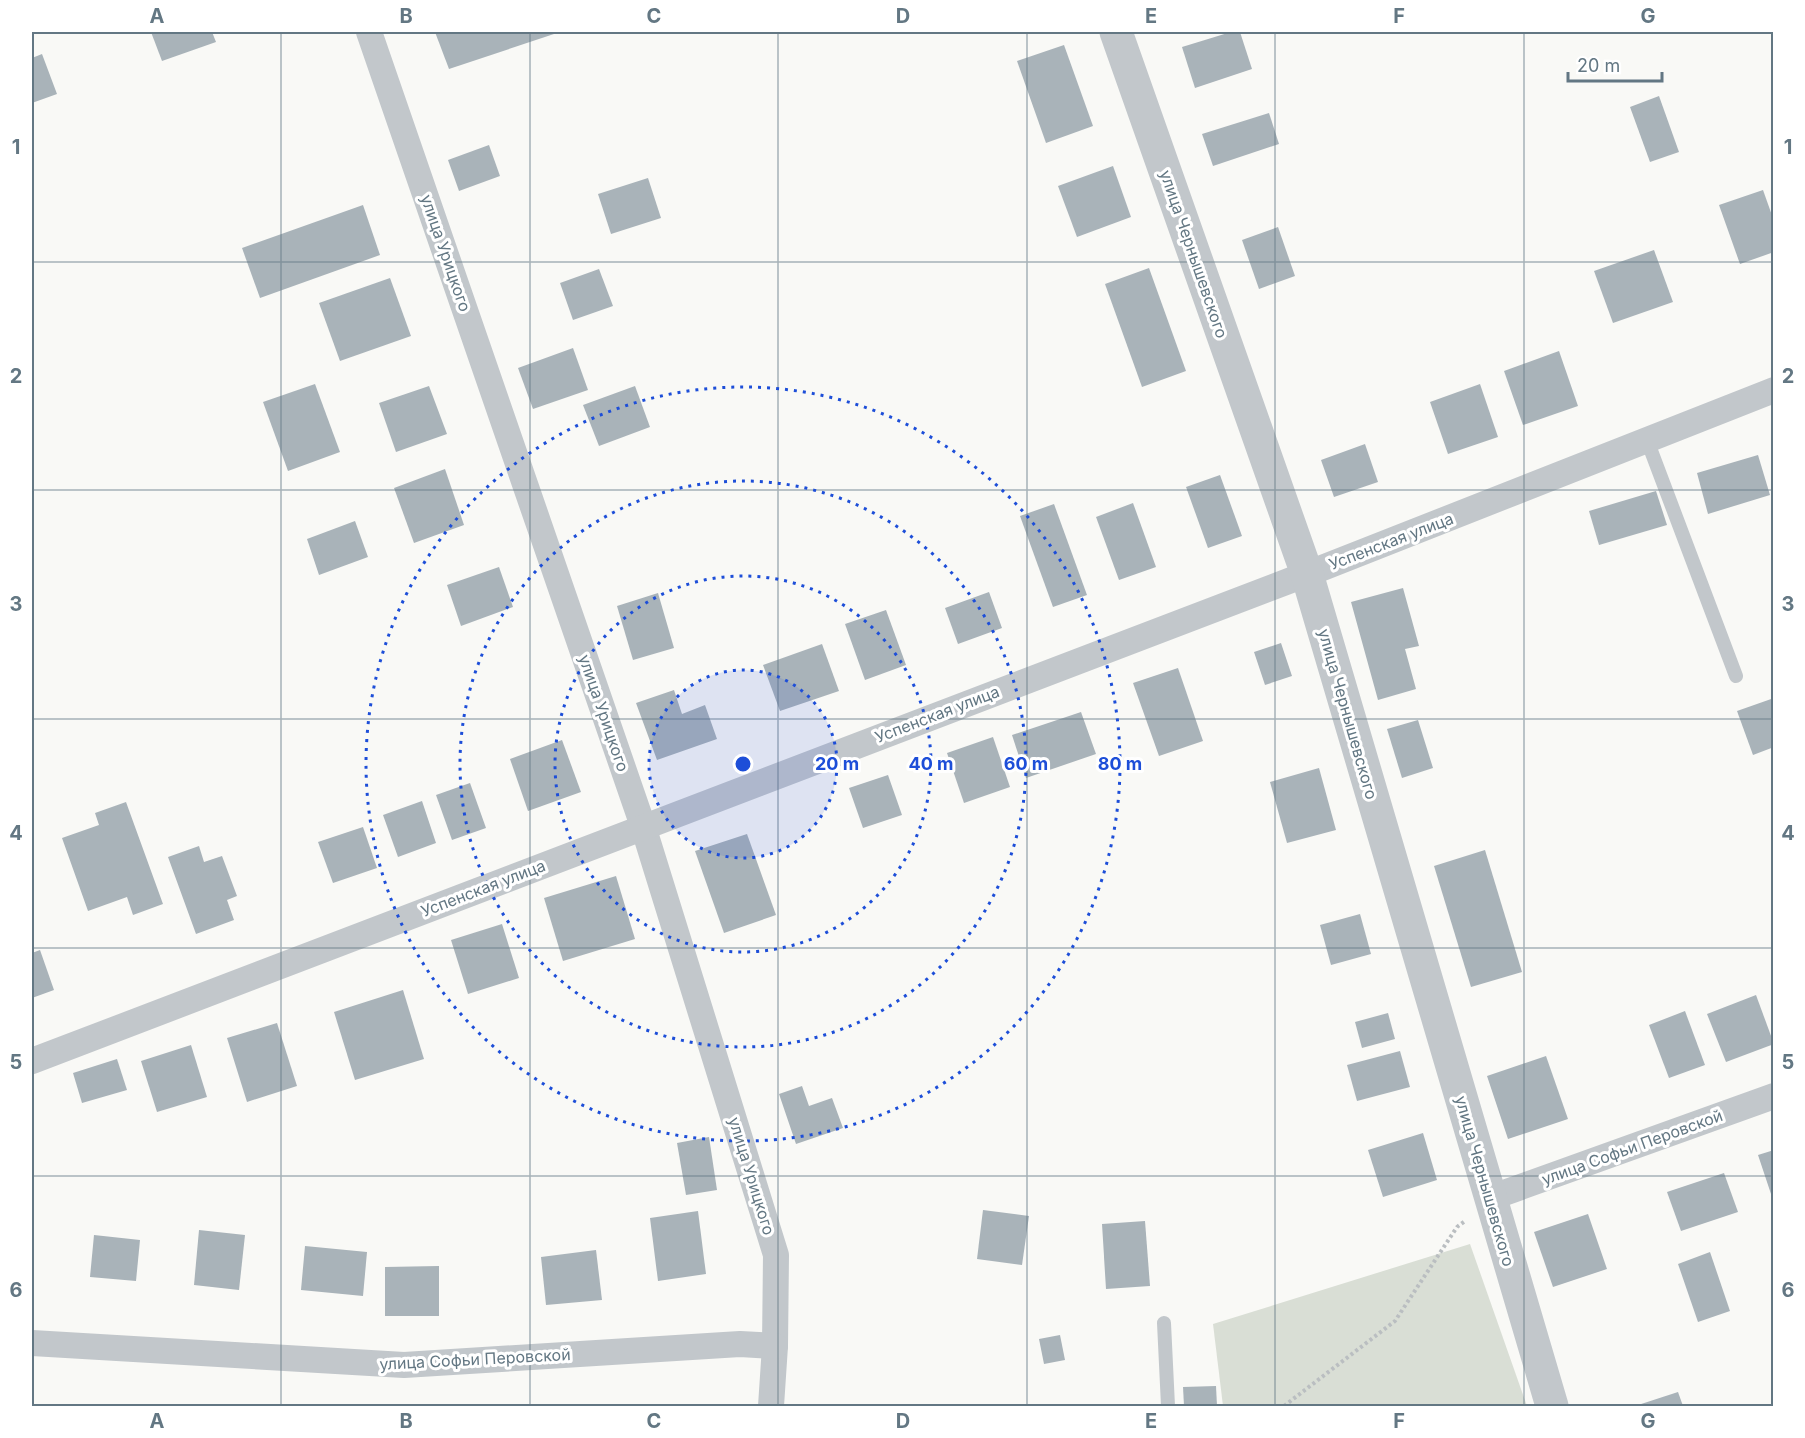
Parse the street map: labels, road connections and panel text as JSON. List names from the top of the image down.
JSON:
{
  "streets": {
    "street": [
      "улица Урицкого",
      "улица Чернышевского",
      "Успенская улица",
      "улица Софьи Перовской"
    ]
  },
  "crossings": [
    ["улица Урицкого", "Успенская улица"],
    ["улица Урицкого", "улица Софьи Перовской"],
    ["улица Чернышевского", "Успенская улица"],
    ["улица Чернышевского", "улица Софьи Перовской"]
  ],
  "scale_bar": "20 m",
  "grid": {
    "columns": [
      "A",
      "B",
      "C",
      "D",
      "E",
      "F",
      "G"
    ],
    "rows": [
      "1",
      "2",
      "3",
      "4",
      "5",
      "6"
    ]
  },
  "rings": [
    "20 m",
    "40 m",
    "60 m",
    "80 m"
  ]
}
